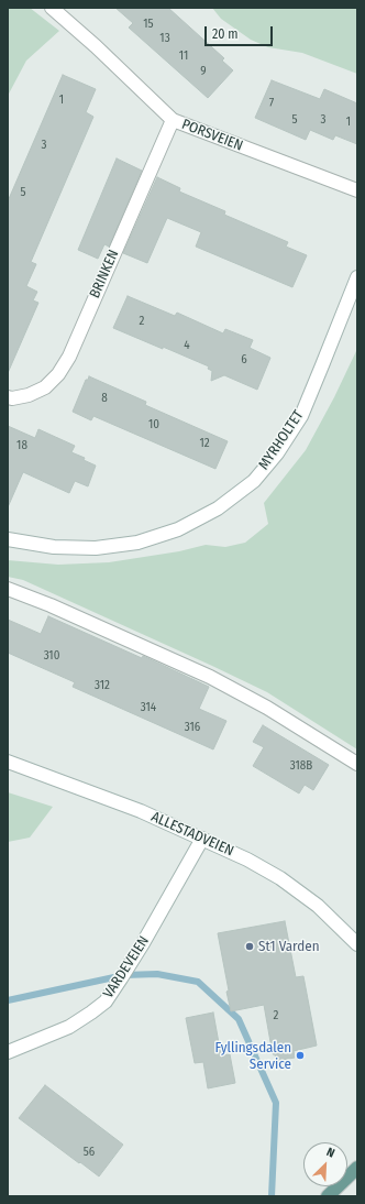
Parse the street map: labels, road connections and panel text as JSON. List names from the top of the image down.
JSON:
{
  "streets": {
    "main road": [
      "PORSVEIEN",
      "BRINKEN",
      "MYRHOLTET",
      "ALLESTADVEIEN",
      "VARDEVEIEN"
    ]
  },
  "crossings": [
    ["PORSVEIEN", "BRINKEN"],
    ["ALLESTADVEIEN", "VARDEVEIEN"]
  ],
  "places": ["St1 Varden", "Fyllingsdalen Service"],
  "house_numbers": [
    "15",
    "13",
    "11",
    "9",
    "1",
    "7",
    "5",
    "3",
    "1",
    "3",
    "5",
    "2",
    "4",
    "6",
    "8",
    "10",
    "12",
    "18",
    "310",
    "312",
    "314",
    "316",
    "318B",
    "2",
    "56"
  ],
  "scale_bar": "20 m",
  "north": "top right"
}
